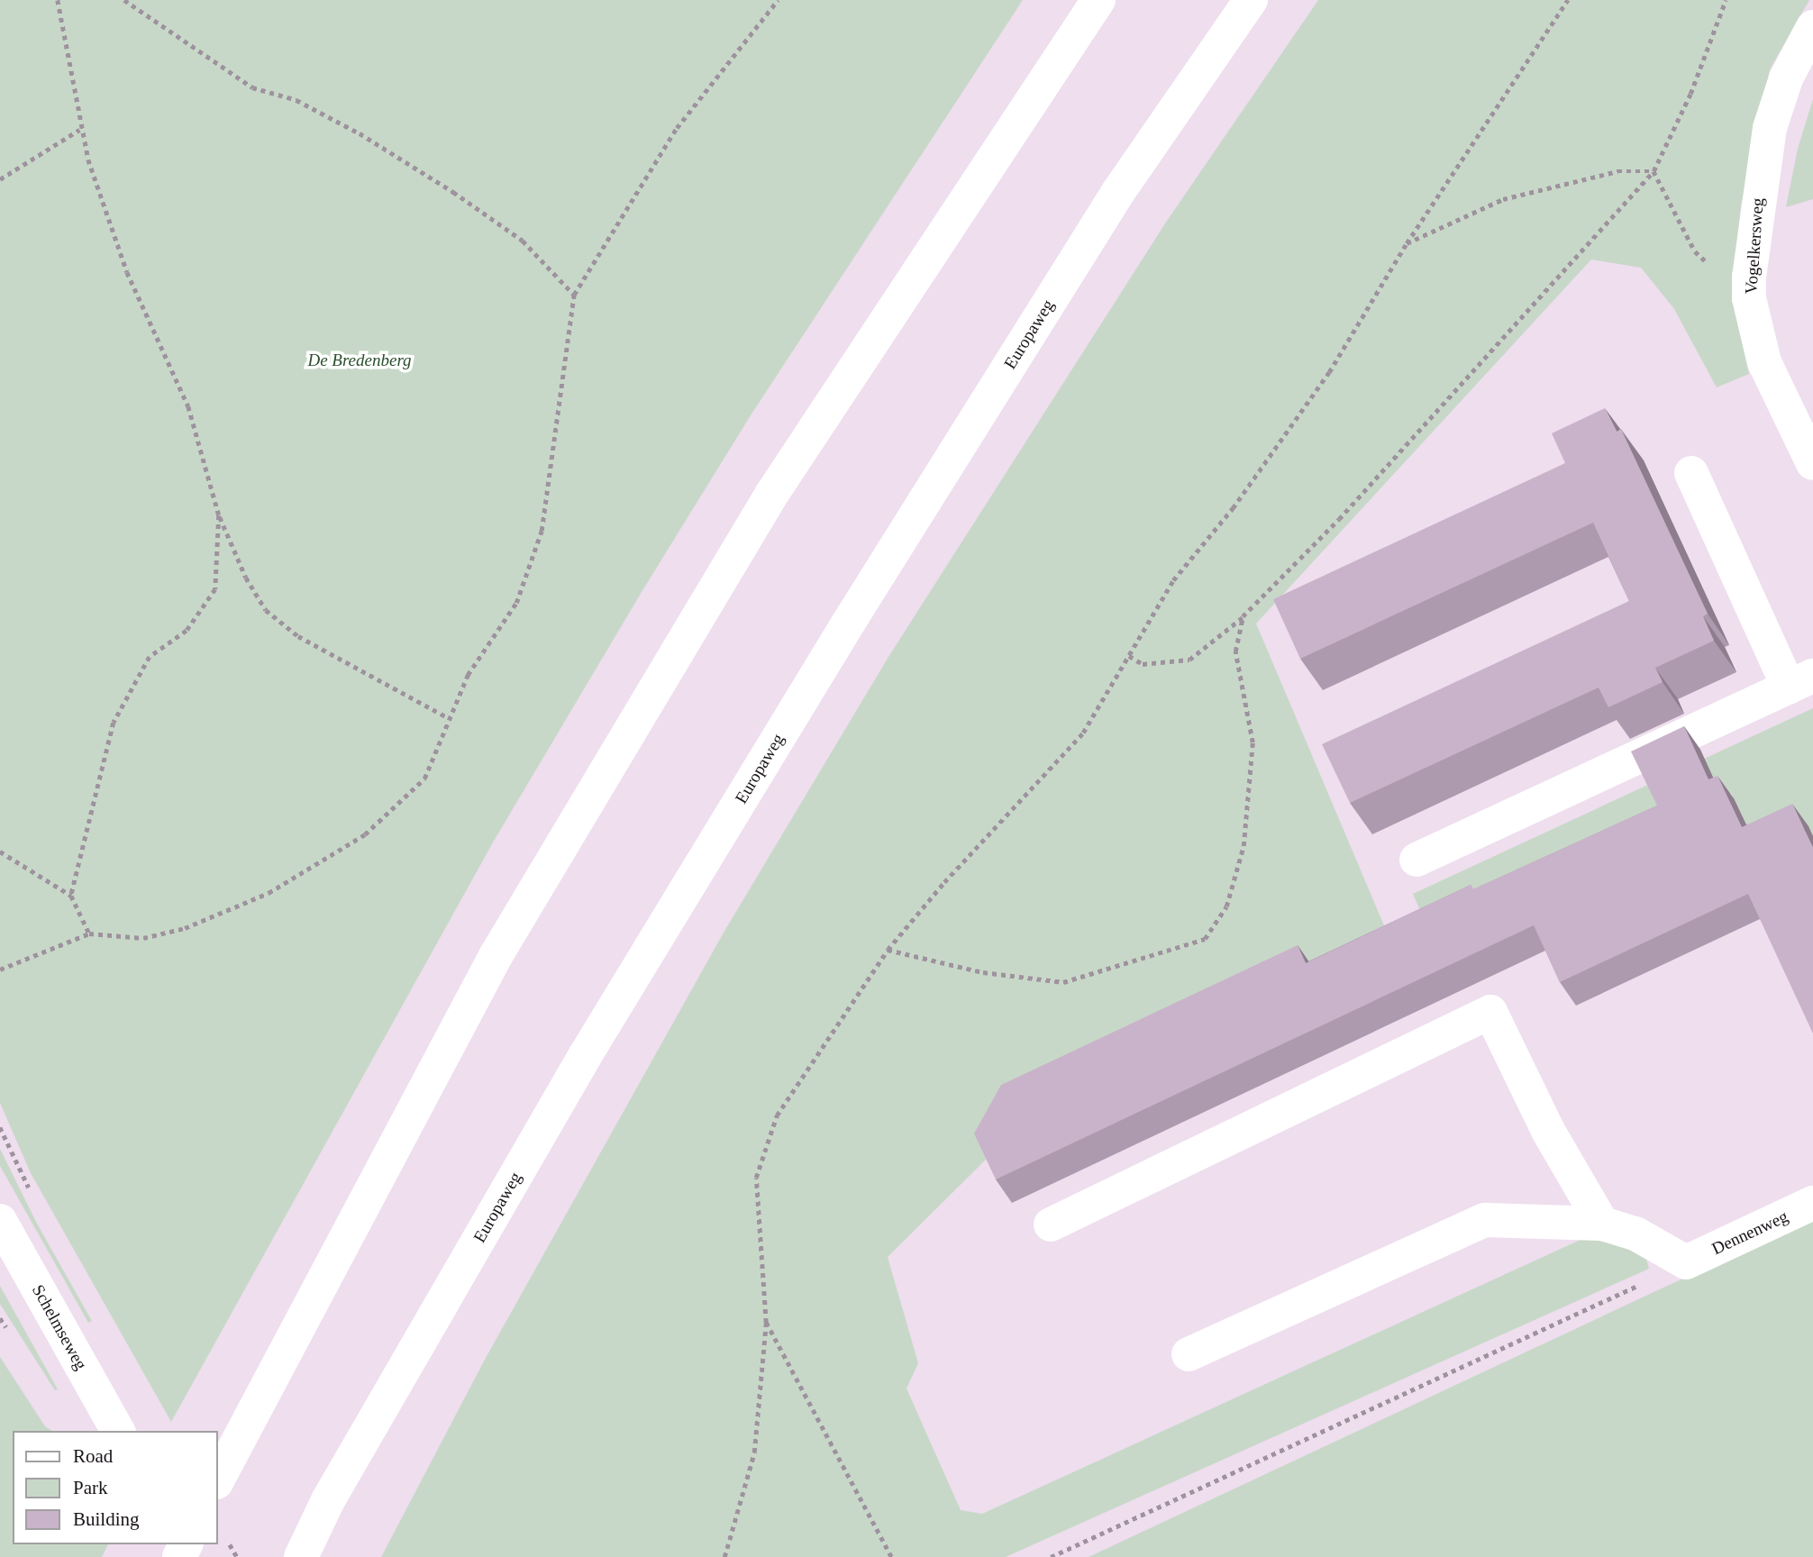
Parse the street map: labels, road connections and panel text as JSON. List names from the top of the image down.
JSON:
{
  "streets": {
    "main road": [
      "Vogelkersweg",
      "Europaweg",
      "Dennenweg",
      "Schelmseweg"
    ]
  },
  "parks": ["De Bredenberg"],
  "legend": ["Road", "Park", "Building"]
}
